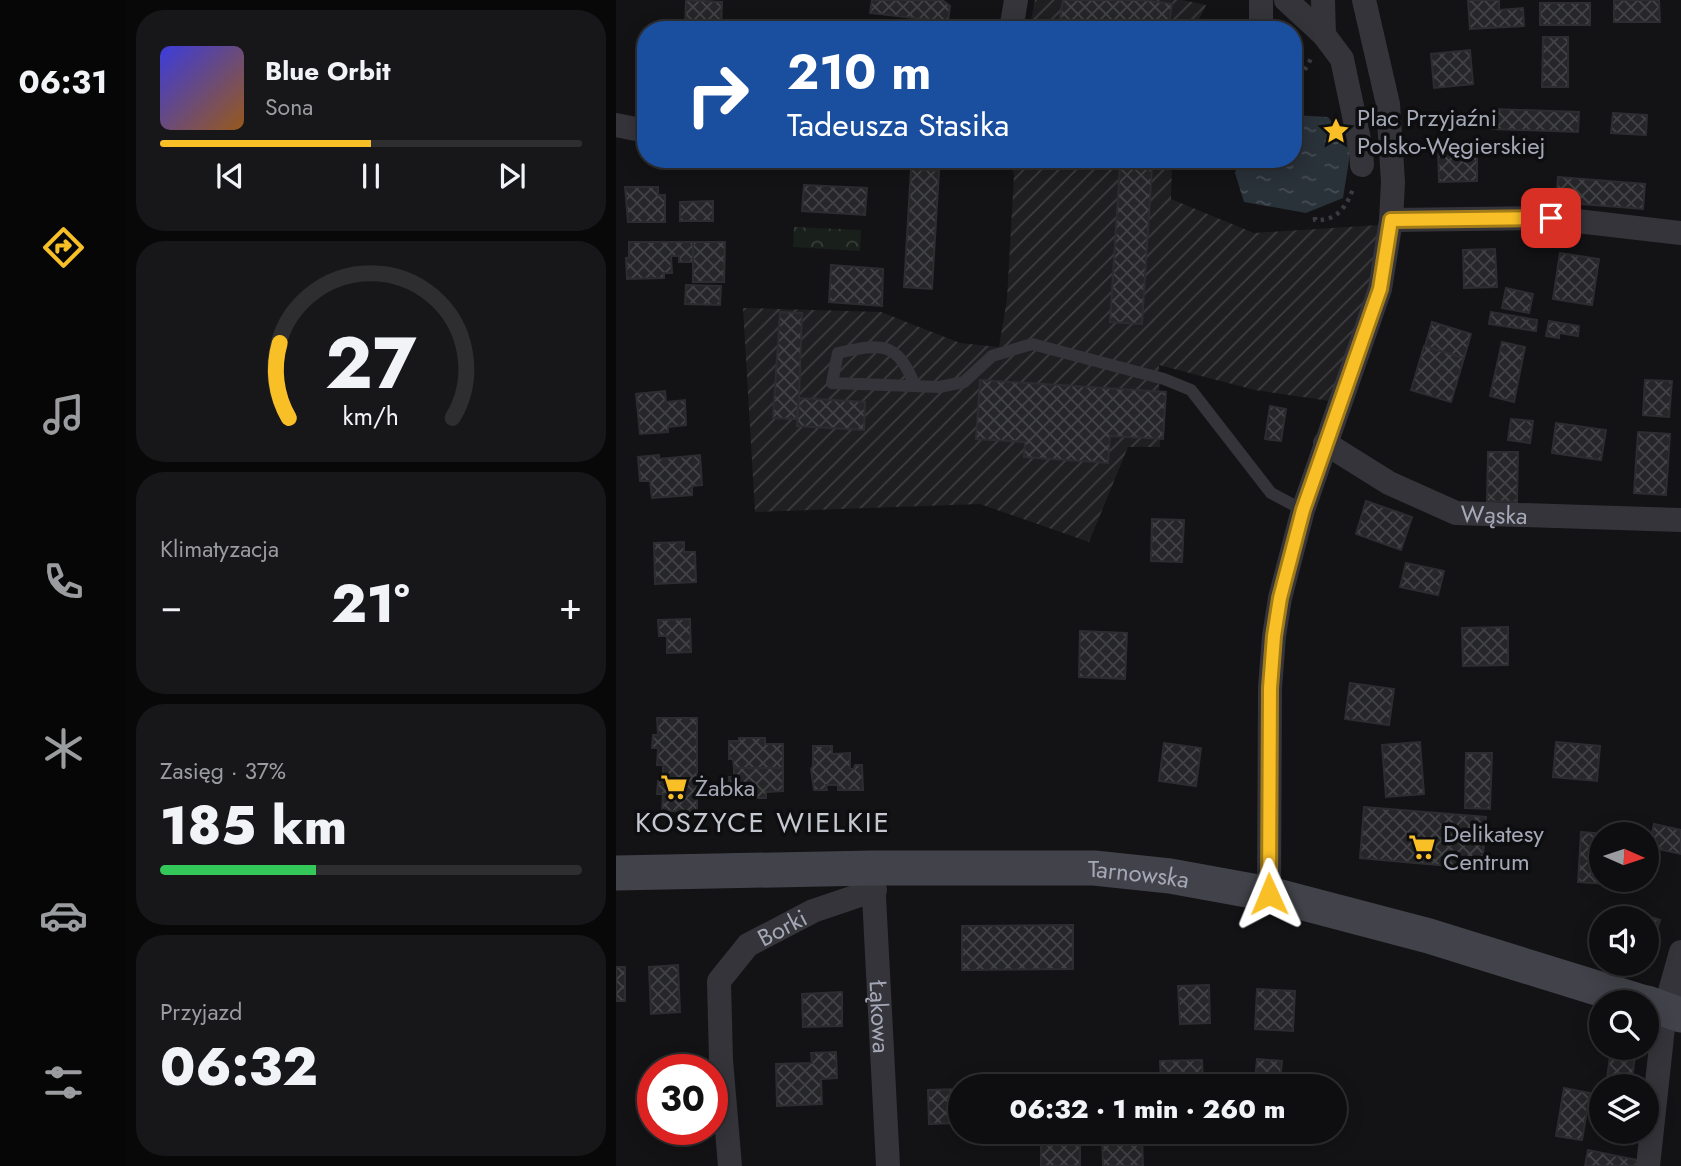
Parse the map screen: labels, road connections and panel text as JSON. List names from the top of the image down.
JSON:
{
  "streets": {
    "street": [
      "Wąska",
      "Tarnowska",
      "Borki",
      "Łąkowa"
    ]
  },
  "crossings": [
    ["Tarnowska", "Borki"],
    ["Tarnowska", "Łąkowa"],
    ["Borki", "Łąkowa"]
  ],
  "districts": ["KOSZYCE WIELKIE"],
  "places": {
    "place": ["Plac Przyjaźni Polsko-Węgierskiej"],
    "supermarket": ["Żabka", "Delikatesy Centrum"]
  },
  "north": "right",
  "page": {
    "tabs": "06:31",
    "turn": ["210 m", "Tadeusza Stasika"],
    "song": ["Blue Orbit", "Sona"],
    "tile": [
      "Klimatyzacja",
      ["Zasięg · 37%", "185 km"],
      ["Przyjazd", "06:32"]
    ],
    "heat": ["−", "21°", "+"],
    "limit": "30",
    "trip": "06:32 · 1 min · 260 m",
    "gauge": ["27", "km/h"]
  }
}
